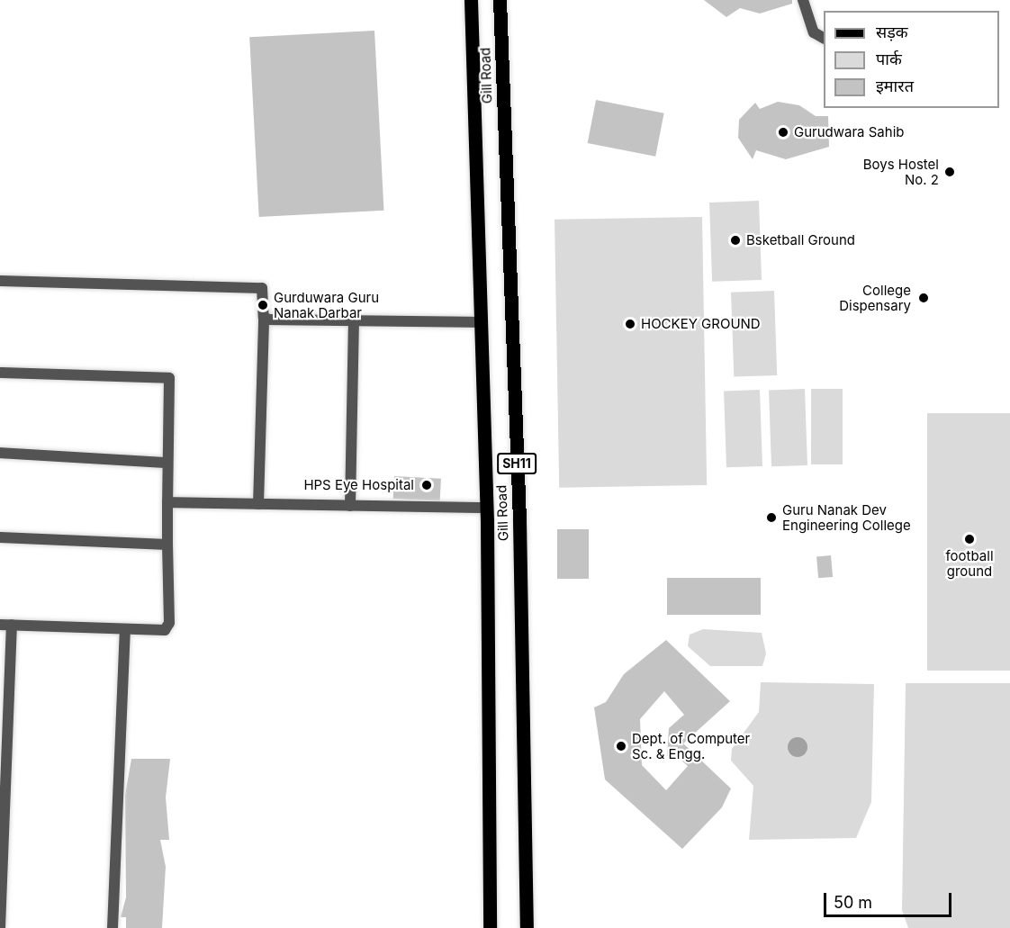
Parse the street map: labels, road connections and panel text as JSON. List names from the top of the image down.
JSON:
{
  "streets": {
    "main road": ["Gill Road", "SH11"]
  },
  "places": [
    "Gurudwara Sahib",
    "Boys Hostel No. 2",
    "Bsketball Ground",
    "College Dispensary",
    "Gurduwara Guru Nanak Darbar",
    "HOCKEY GROUND",
    "HPS Eye Hospital",
    "Guru Nanak Dev Engineering College",
    "football ground",
    "Dept. of Computer Sc. & Engg."
  ],
  "legend": ["सड़क", "पार्क", "इमारत"],
  "scale_bar": "50 m"
}
